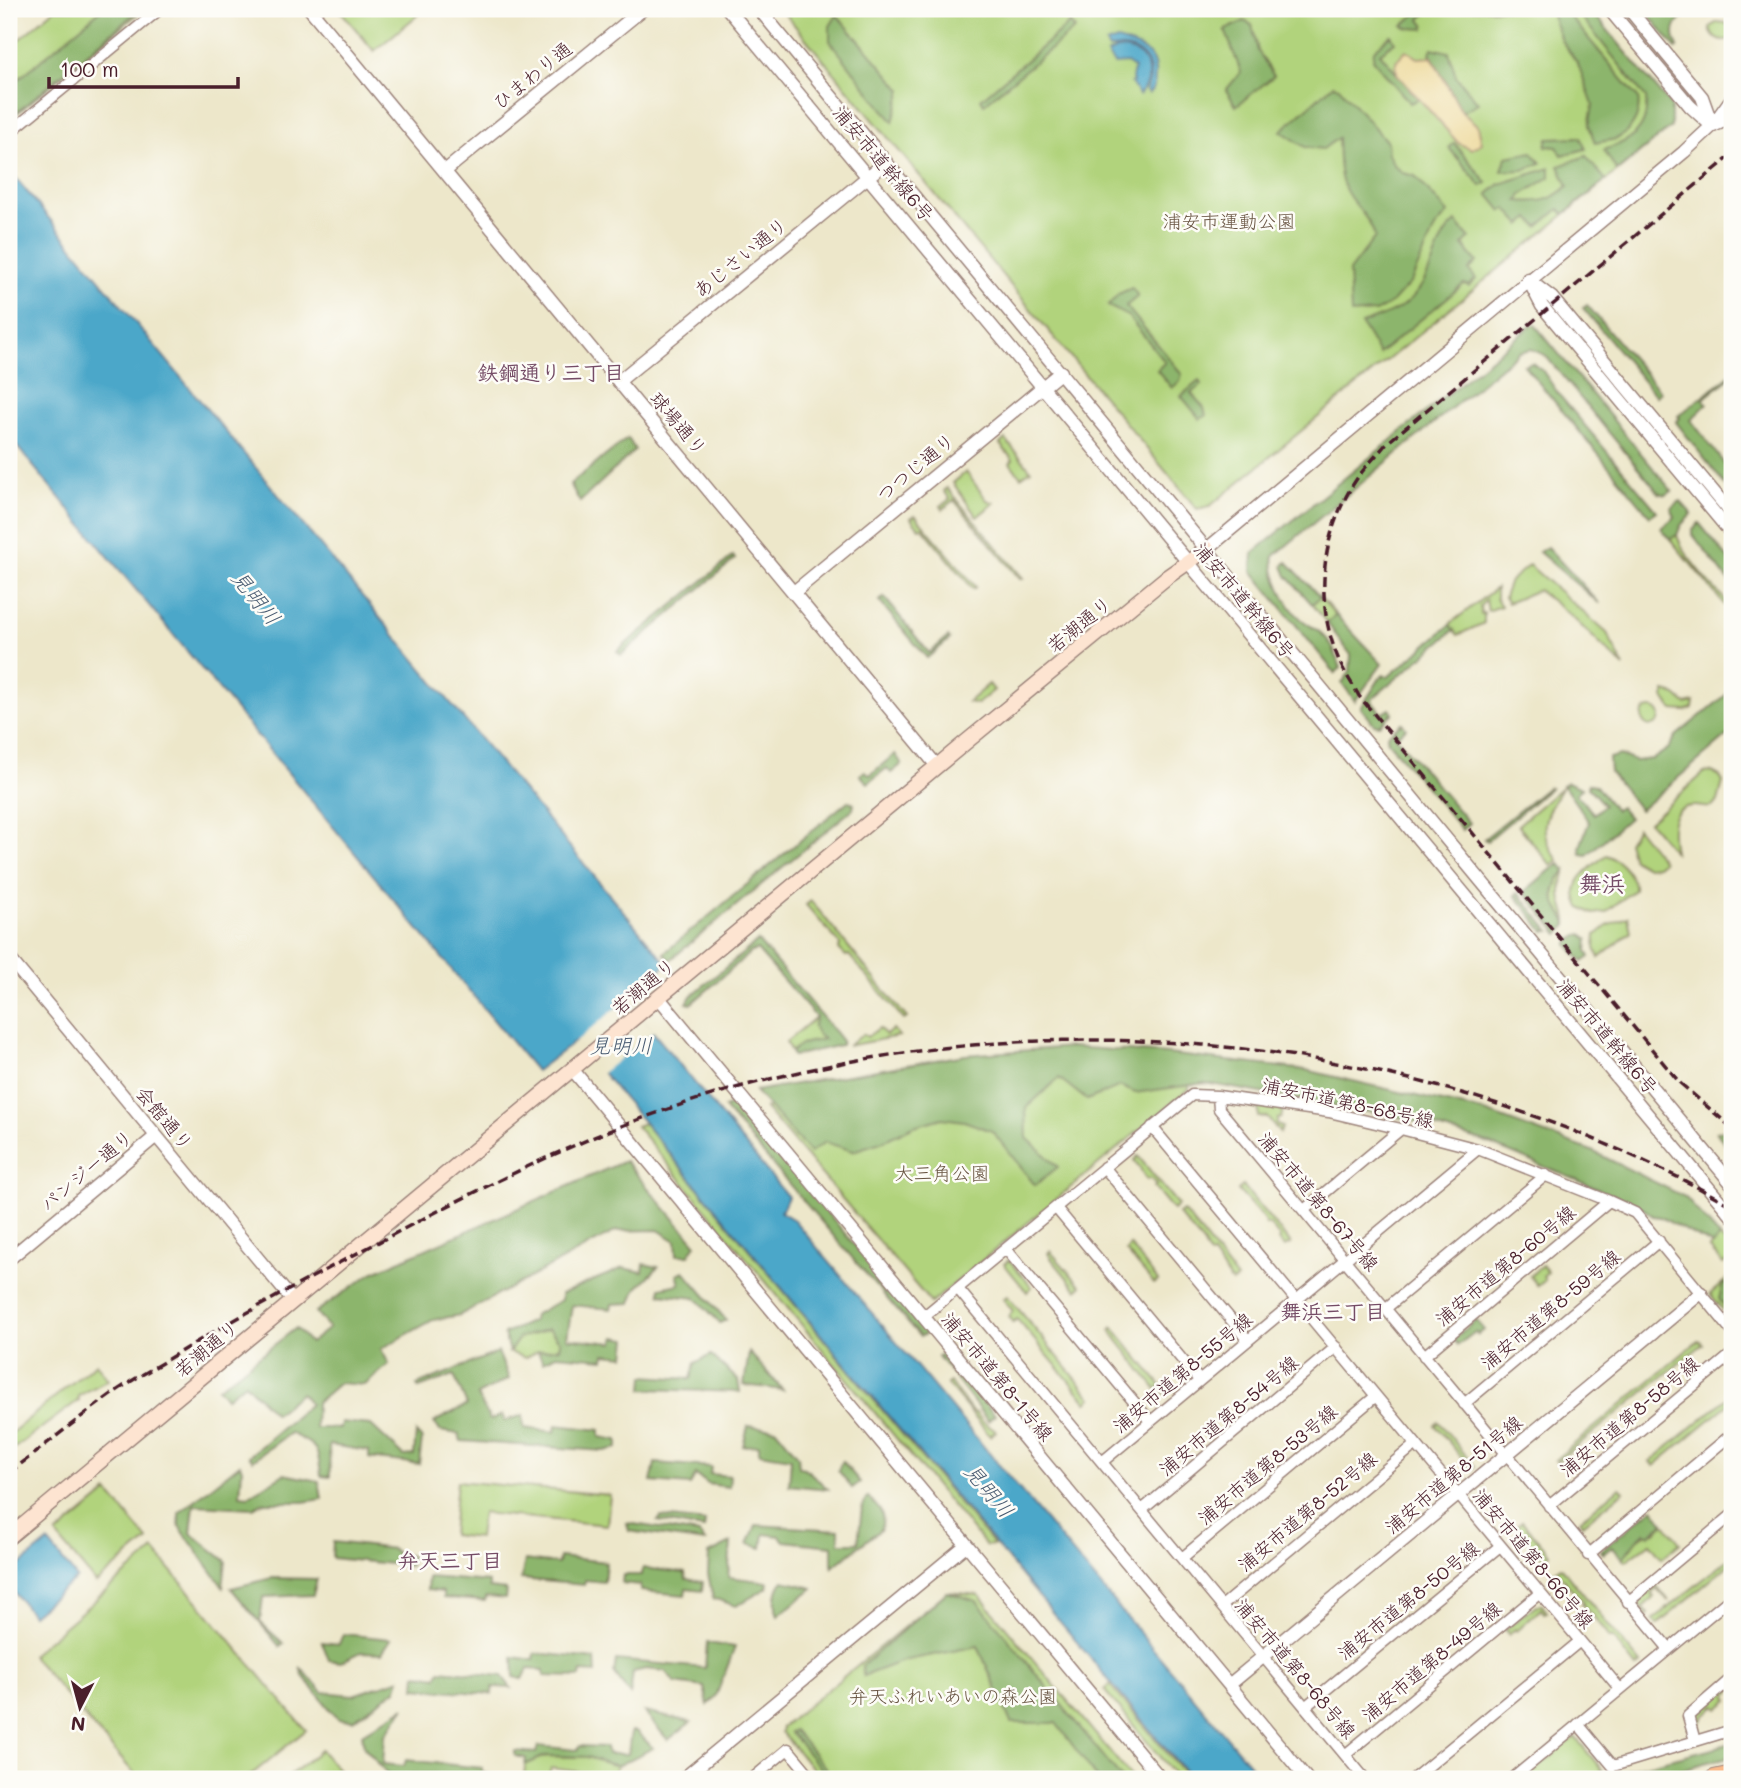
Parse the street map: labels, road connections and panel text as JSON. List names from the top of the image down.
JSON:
{
  "streets": {
    "main road": ["若潮通り"],
    "street": [
      "ひまわり通",
      "浦安市道幹線6号",
      "あじさい通り",
      "球場通り",
      "つつじ通り",
      "浦安市道第8-68号線",
      "会館通り",
      "パンジー通り",
      "浦安市道第8-67号線",
      "浦安市道第8-60号線",
      "浦安市道第8-59号線",
      "浦安市道第8-55号線",
      "浦安市道第8-1号線",
      "浦安市道第8-54号線",
      "浦安市道第8-58号線",
      "浦安市道第8-53号線",
      "浦安市道第8-51号線",
      "浦安市道第8-52号線",
      "浦安市道第8-66号線",
      "浦安市道第8-50号線",
      "浦安市道第8-49号線"
    ]
  },
  "crossings": [
    ["ひまわり通", "球場通り"],
    ["浦安市道幹線6号", "あじさい通り"],
    ["浦安市道幹線6号", "つつじ通り"],
    ["浦安市道幹線6号", "若潮通り"],
    ["あじさい通り", "球場通り"],
    ["球場通り", "つつじ通り"],
    ["球場通り", "若潮通り"],
    ["若潮通り", "会館通り"],
    ["若潮通り", "浦安市道第8-1号線"],
    ["浦安市道第8-68号線", "浦安市道第8-67号線"],
    ["浦安市道第8-68号線", "浦安市道第8-60号線"],
    ["浦安市道第8-68号線", "浦安市道第8-59号線"],
    ["浦安市道第8-68号線", "浦安市道第8-55号線"],
    ["浦安市道第8-68号線", "浦安市道第8-1号線"],
    ["浦安市道第8-68号線", "浦安市道第8-54号線"],
    ["浦安市道第8-68号線", "浦安市道第8-53号線"],
    ["浦安市道第8-68号線", "浦安市道第8-51号線"],
    ["浦安市道第8-68号線", "浦安市道第8-52号線"],
    ["浦安市道第8-68号線", "浦安市道第8-66号線"],
    ["浦安市道第8-68号線", "浦安市道第8-50号線"],
    ["浦安市道第8-68号線", "浦安市道第8-49号線"],
    ["会館通り", "パンジー通り"],
    ["浦安市道第8-67号線", "浦安市道第8-60号線"],
    ["浦安市道第8-67号線", "浦安市道第8-59号線"],
    ["浦安市道第8-67号線", "浦安市道第8-55号線"],
    ["浦安市道第8-67号線", "浦安市道第8-58号線"],
    ["浦安市道第8-67号線", "浦安市道第8-51号線"],
    ["浦安市道第8-55号線", "浦安市道第8-66号線"],
    ["浦安市道第8-1号線", "浦安市道第8-51号線"],
    ["浦安市道第8-54号線", "浦安市道第8-66号線"],
    ["浦安市道第8-53号線", "浦安市道第8-66号線"],
    ["浦安市道第8-51号線", "浦安市道第8-66号線"],
    ["浦安市道第8-52号線", "浦安市道第8-66号線"],
    ["浦安市道第8-66号線", "浦安市道第8-50号線"],
    ["浦安市道第8-66号線", "浦安市道第8-49号線"]
  ],
  "districts": [
    "鉄鋼通り三丁目",
    "舞浜",
    "舞浜三丁目",
    "弁天三丁目"
  ],
  "water": ["見明川"],
  "parks": ["浦安市運動公園", "大三角公園", "弁天ふれいあいの森公園"],
  "scale_bar": "100 m",
  "north": "bottom"
}
